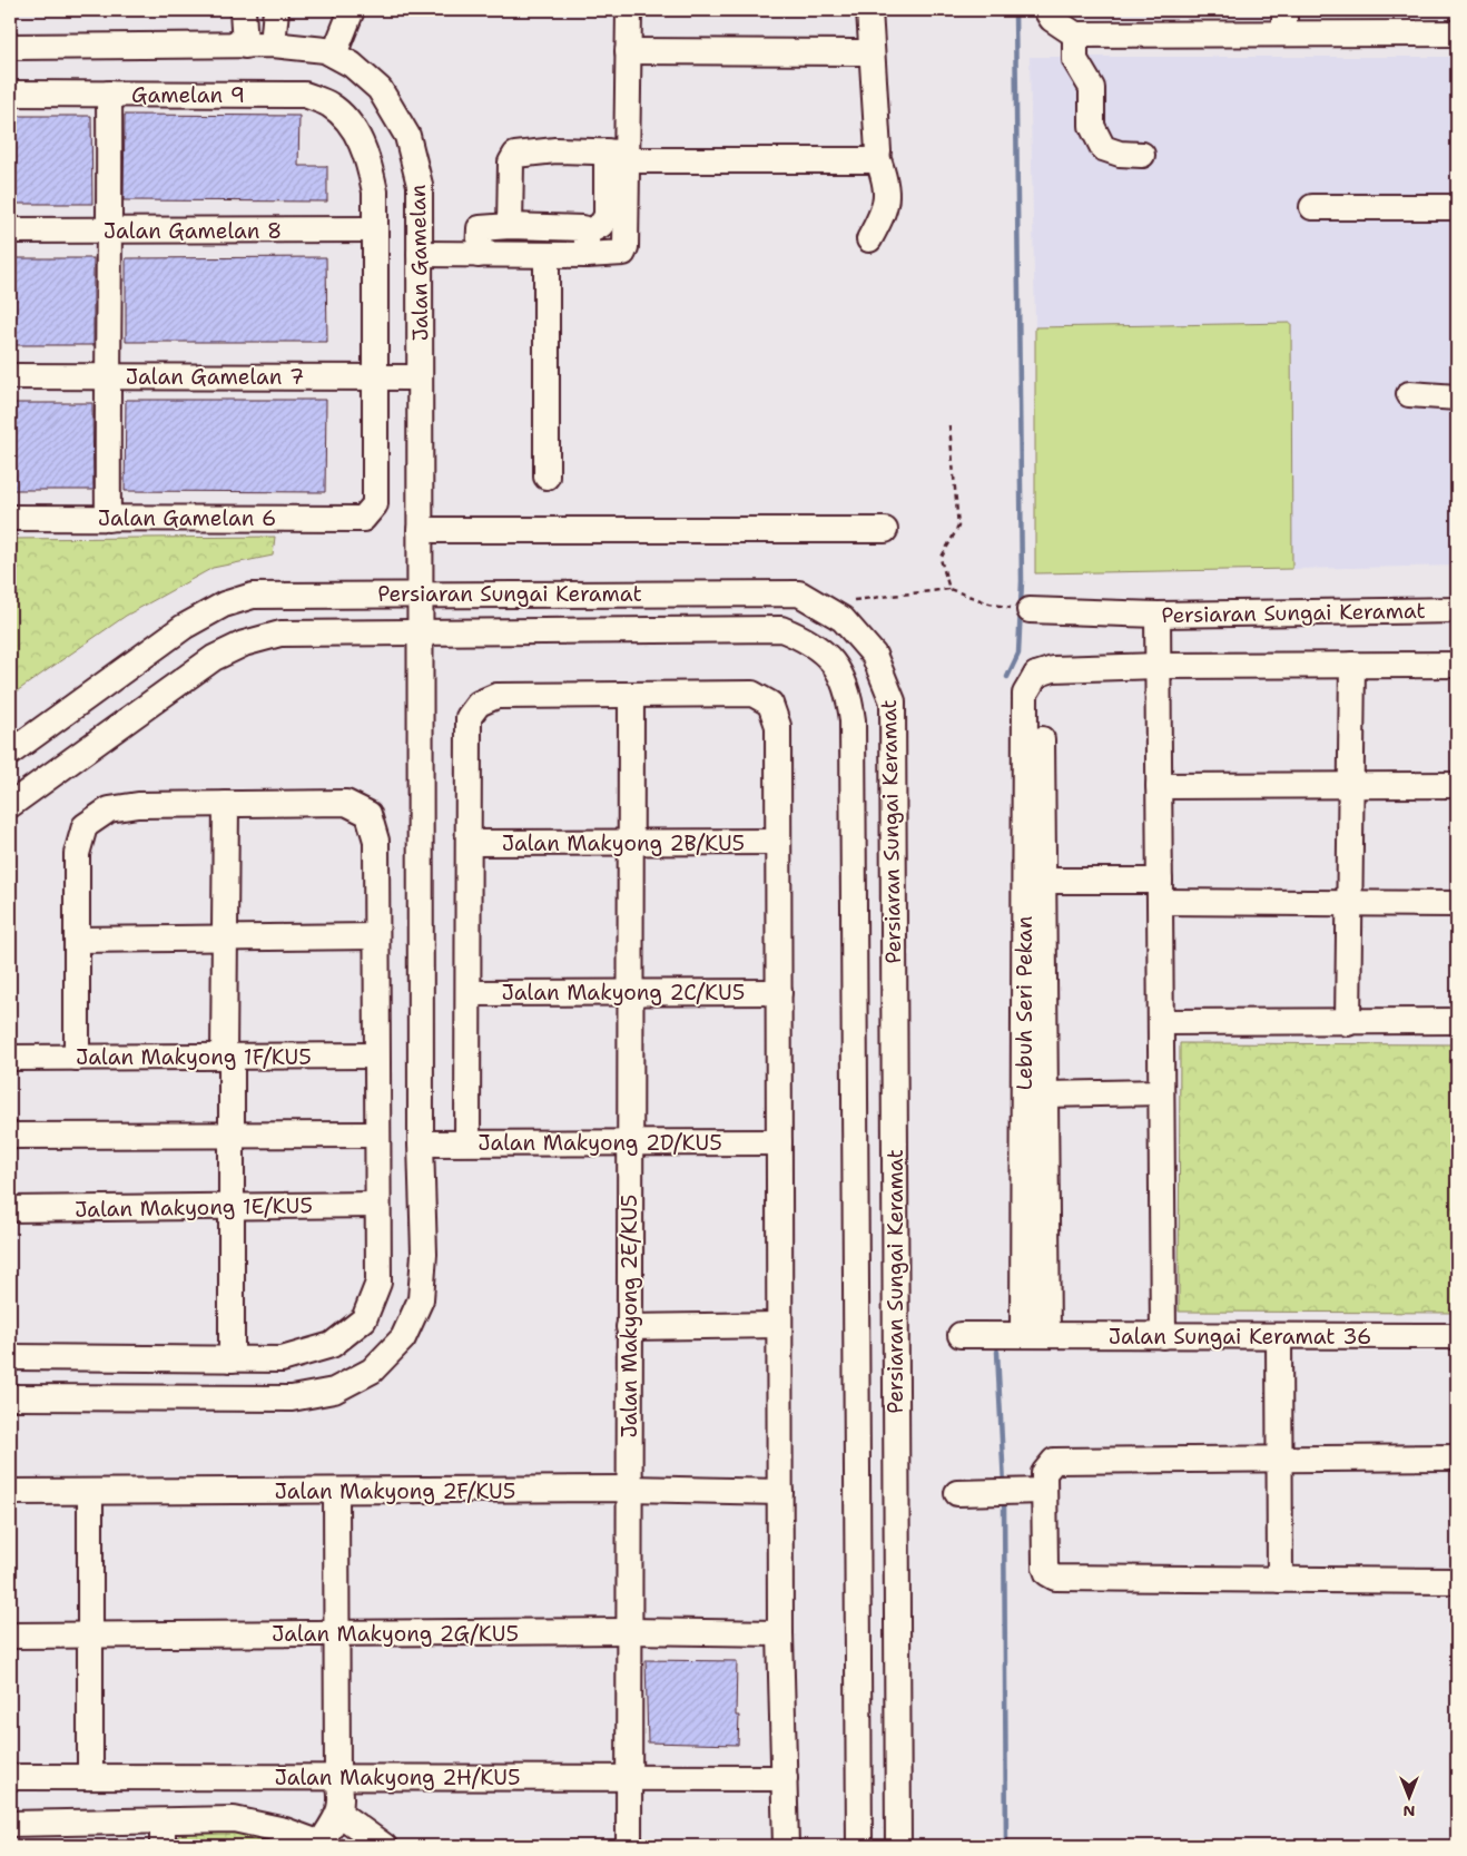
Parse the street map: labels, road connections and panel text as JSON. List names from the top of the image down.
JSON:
{
  "streets": {
    "street": [
      "Gamelan 9",
      "Jalan Gamelan 8",
      "Jalan Gamelan",
      "Jalan Gamelan 7",
      "Jalan Gamelan 6",
      "Persiaran Sungai Keramat",
      "Jalan Makyong 2B/KU5",
      "Jalan Makyong 2C/KU5",
      "Lebuh Seri Pekan",
      "Jalan Makyong 1F/KU5",
      "Jalan Makyong 2D/KU5",
      "Jalan Makyong 1E/KU5",
      "Jalan Makyong 2E/KU5",
      "Jalan Sungai Keramat 36",
      "Jalan Makyong 2F/KU5",
      "Jalan Makyong 2G/KU5",
      "Jalan Makyong 2H/KU5"
    ]
  },
  "crossings": [
    ["Gamelan 9", "Jalan Gamelan 8"],
    ["Gamelan 9", "Jalan Gamelan 7"],
    ["Gamelan 9", "Jalan Gamelan 6"],
    ["Jalan Gamelan", "Jalan Gamelan 7"],
    ["Jalan Gamelan", "Persiaran Sungai Keramat"],
    ["Jalan Gamelan", "Jalan Makyong 2D/KU5"],
    ["Jalan Makyong 2B/KU5", "Jalan Makyong 2E/KU5"],
    ["Jalan Makyong 2C/KU5", "Jalan Makyong 2E/KU5"],
    ["Lebuh Seri Pekan", "Jalan Sungai Keramat 36"],
    ["Jalan Makyong 2D/KU5", "Jalan Makyong 2E/KU5"],
    ["Jalan Makyong 2E/KU5", "Jalan Makyong 2F/KU5"],
    ["Jalan Makyong 2E/KU5", "Jalan Makyong 2G/KU5"],
    ["Jalan Makyong 2E/KU5", "Jalan Makyong 2H/KU5"]
  ],
  "north": "bottom"
}
